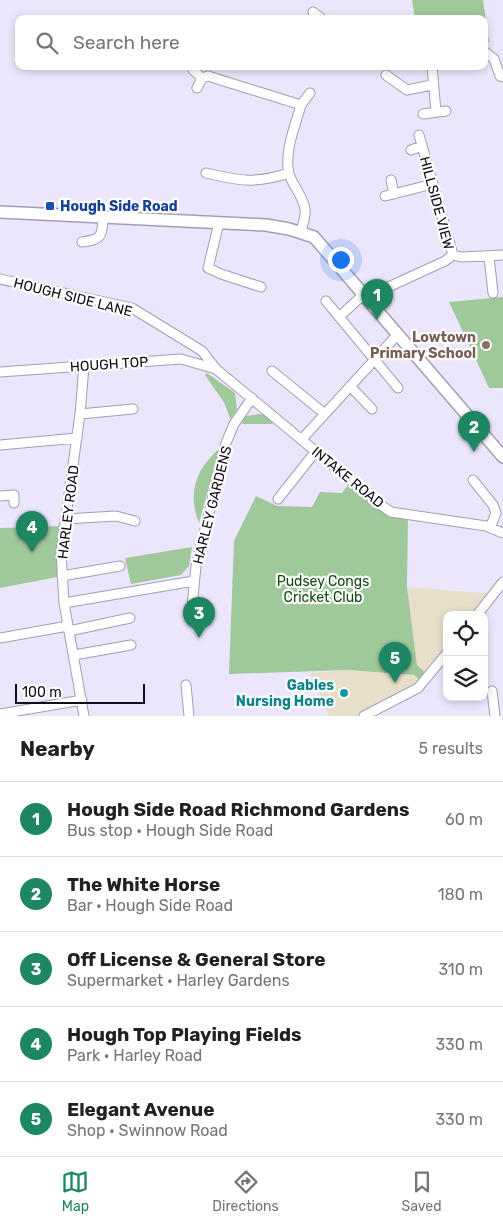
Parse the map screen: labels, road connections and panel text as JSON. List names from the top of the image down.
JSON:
{
  "streets": {
    "street": [
      "HILLSIDE VIEW",
      "HOUGH SIDE LANE",
      "HOUGH TOP",
      "INTAKE ROAD",
      "HARLEY GARDENS",
      "HARLEY ROAD"
    ]
  },
  "crossings": [
    ["HOUGH SIDE LANE", "HOUGH TOP"],
    ["HOUGH SIDE LANE", "INTAKE ROAD"],
    ["HOUGH TOP", "INTAKE ROAD"],
    ["HOUGH TOP", "HARLEY ROAD"],
    ["INTAKE ROAD", "HARLEY GARDENS"]
  ],
  "parks": ["Pudsey Congs Cricket Club"],
  "places": {
    "transit": ["Hough Side Road"],
    "other": ["Lowtown Primary School", "Gables Nursing Home"]
  },
  "scale_bar": "100 m",
  "page": {
    "search": "Search here",
    "pins": [
      "1",
      "2",
      "4",
      "3",
      "5"
    ],
    "scale": "100 m",
    "heading": ["Nearby", "5 results"],
    "list": [
      {
        "mark": "1",
        "name": "Hough Side Road Richmond Gardens",
        "note": "Bus stop · Hough Side Road",
        "value": "60 m"
      },
      {
        "mark": "2",
        "name": "The White Horse",
        "note": "Bar · Hough Side Road",
        "value": "180 m"
      },
      {
        "mark": "3",
        "name": "Off License & General Store",
        "note": "Supermarket · Harley Gardens",
        "value": "310 m"
      },
      {
        "mark": "4",
        "name": "Hough Top Playing Fields",
        "note": "Park · Harley Road",
        "value": "330 m"
      },
      {
        "mark": "5",
        "name": "Elegant Avenue",
        "note": "Shop · Swinnow Road",
        "value": "330 m"
      }
    ],
    "nav": ["Map", "Directions", "Saved"]
  }
}
